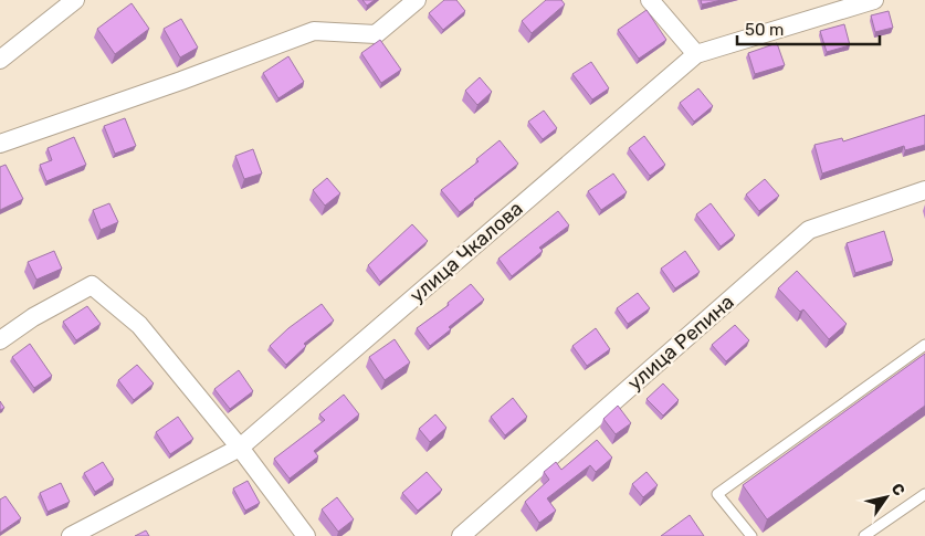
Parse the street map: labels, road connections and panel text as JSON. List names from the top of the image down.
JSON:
{
  "streets": {
    "street": ["улица Чкалова", "улица Репина"]
  },
  "scale_bar": "50 m",
  "north": "top right"
}
